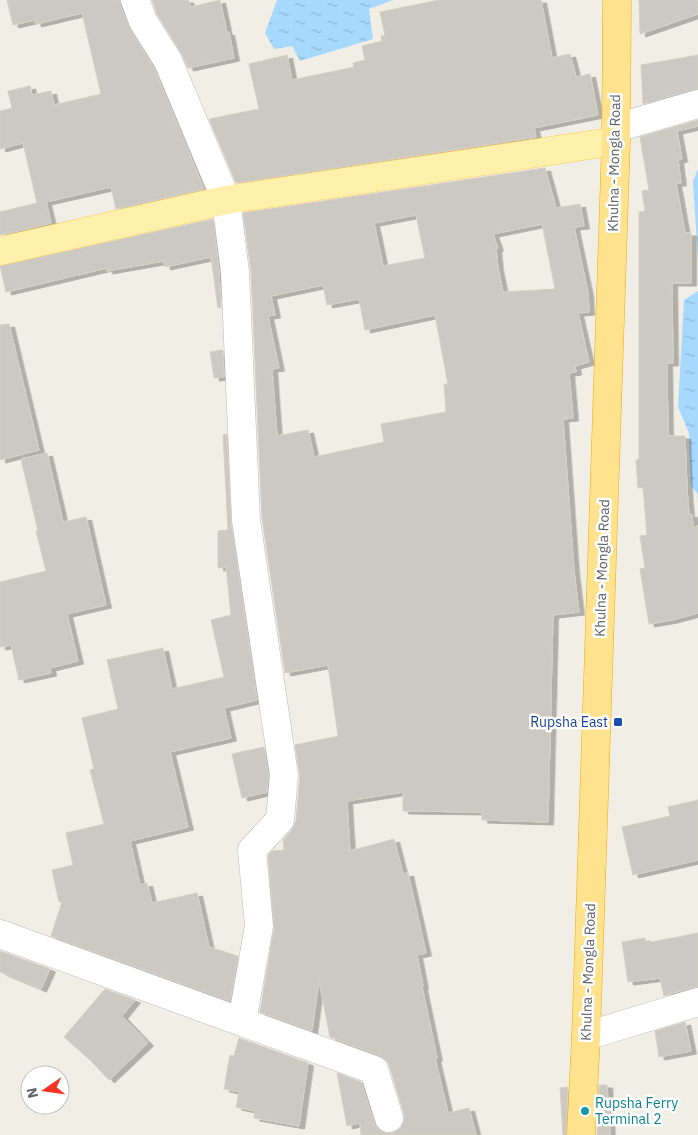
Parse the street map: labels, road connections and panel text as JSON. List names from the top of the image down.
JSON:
{
  "streets": {
    "highway": ["Khulna - Mongla Road"]
  },
  "places": {
    "transit": ["Rupsha East"],
    "other": ["Rupsha Ferry Terminal 2"]
  },
  "north": "left"
}
